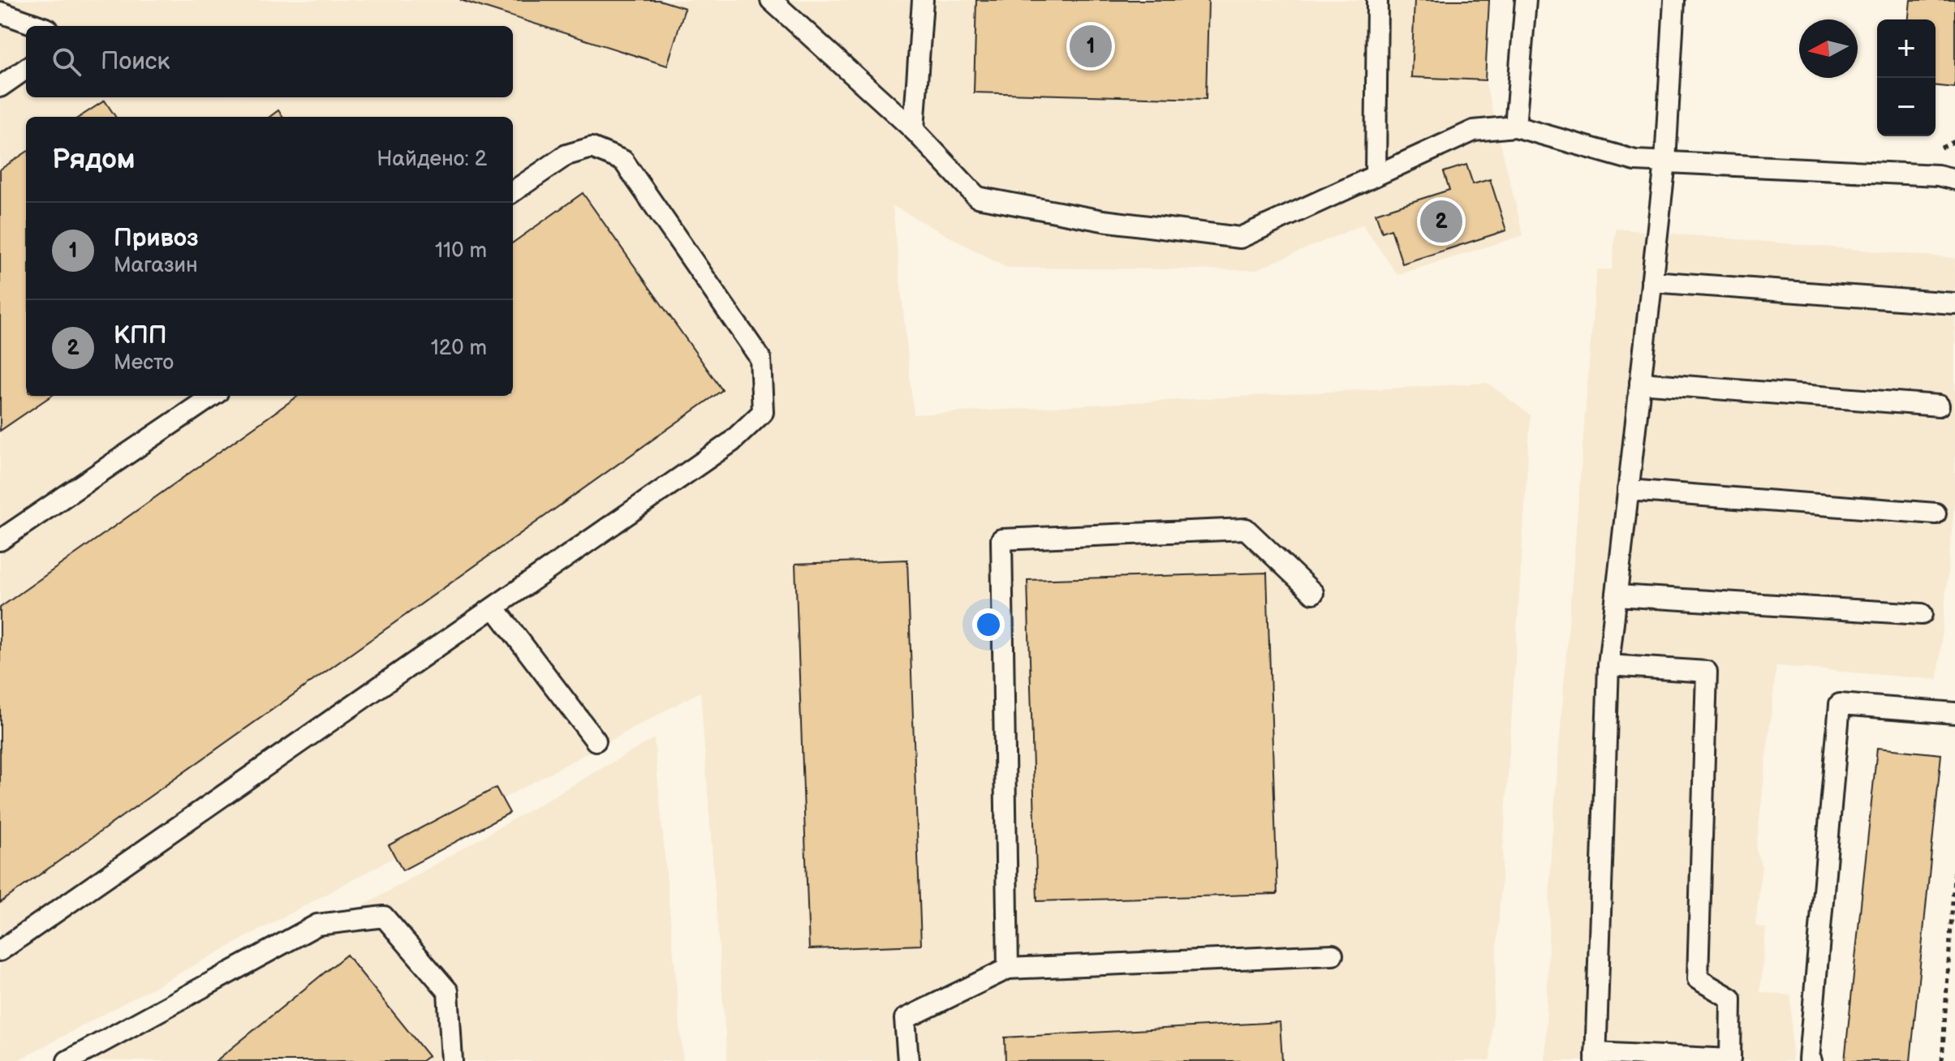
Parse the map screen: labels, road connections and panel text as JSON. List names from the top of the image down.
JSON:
{
  "north": "left",
  "page": {
    "map_buttons": ["+", "−"],
    "pins": ["1", "2"],
    "search": "Поиск",
    "heading": ["Рядом", "Найдено: 2"],
    "list": [
      {
        "mark": "1",
        "name": "Привоз",
        "note": "Магазин",
        "value": "110 m"
      },
      {
        "mark": "2",
        "name": "КПП",
        "note": "Место",
        "value": "120 m"
      }
    ]
  }
}
